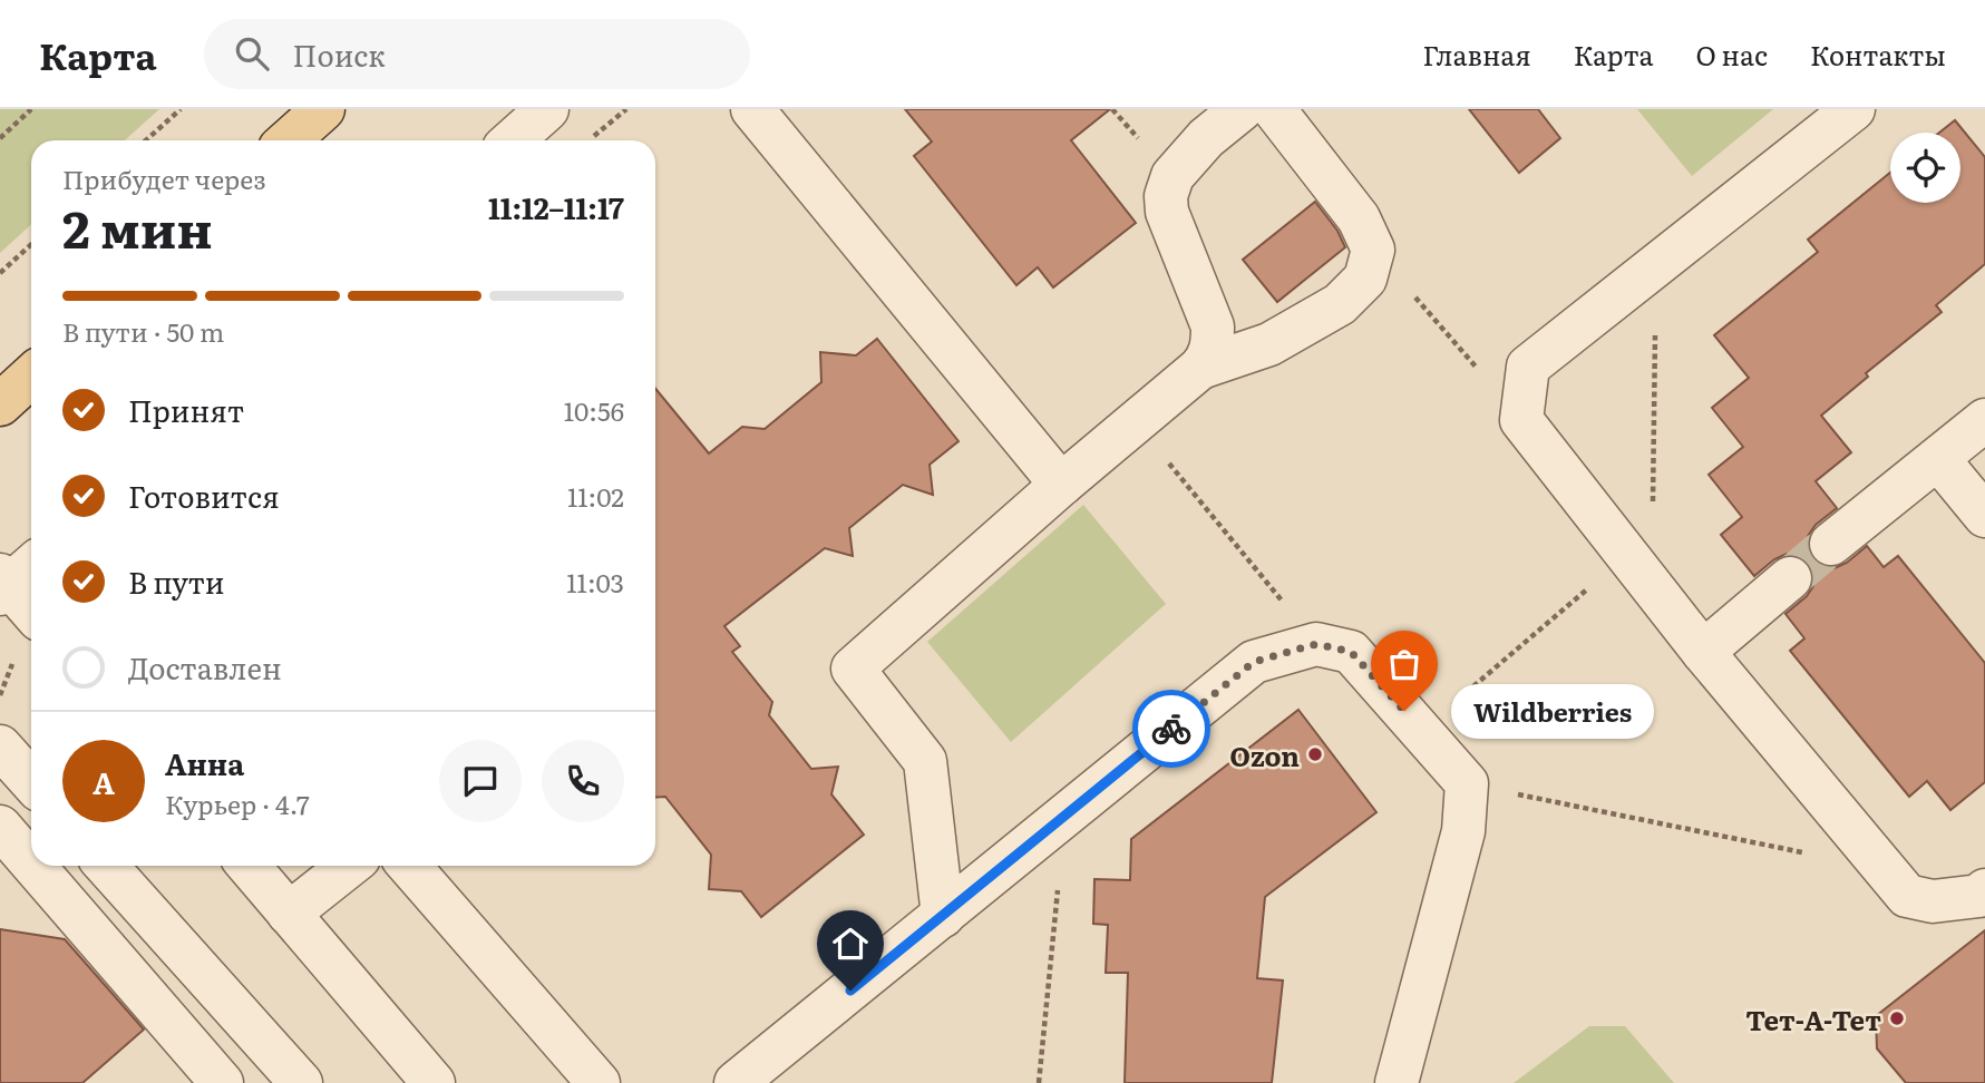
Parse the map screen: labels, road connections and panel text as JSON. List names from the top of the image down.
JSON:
{
  "places": ["Wildberries", "Ozon", "Тет-А-Тет"],
  "page": {
    "header": "Карта",
    "search": "Поиск",
    "nav": [
      "Главная",
      "Карта",
      "О нас",
      "Контакты"
    ],
    "heading": ["2 мин", "Прибудет через", "11:12–11:17"],
    "panel": ["Анна", "Курьер · 4.7"],
    "bar": "В пути · 50 m",
    "list": [
      ["Принят", "10:56"],
      ["Готовится", "11:02"],
      ["В пути", "11:03"],
      "Доставлен"
    ],
    "bubble": "Wildberries",
    "round": "А"
  }
}
